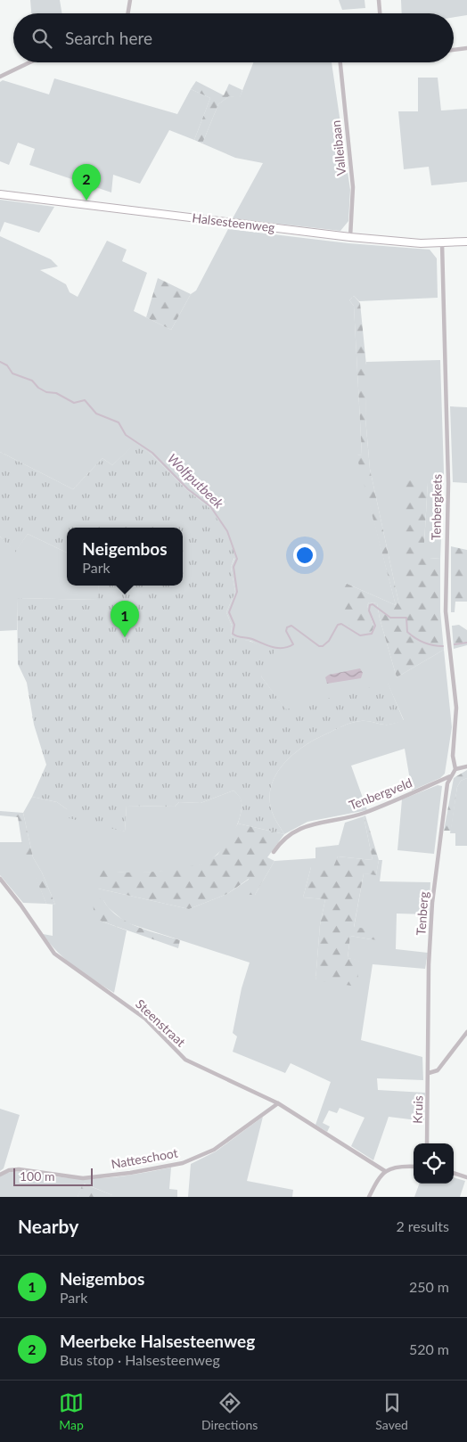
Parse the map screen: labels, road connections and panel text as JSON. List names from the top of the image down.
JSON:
{
  "streets": {
    "main road": ["Halsesteenweg"],
    "street": [
      "Valleibaan",
      "Tenbergkets",
      "Tenbergveld",
      "Tenberg",
      "Steenstraat",
      "Kruis",
      "Natteschoot"
    ]
  },
  "crossings": [
    ["Valleibaan", "Halsesteenweg"],
    ["Halsesteenweg", "Tenbergkets"],
    ["Tenbergveld", "Tenberg"],
    ["Tenberg", "Kruis"],
    ["Steenstraat", "Natteschoot"]
  ],
  "water": ["Wolfputbeek"],
  "scale_bar": "100 m",
  "page": {
    "search": "Search here",
    "pins": ["2", "1"],
    "popup": ["Neigembos", "Park"],
    "scale": "100 m",
    "heading": ["Nearby", "2 results"],
    "list": [
      {
        "mark": "1",
        "name": "Neigembos",
        "note": "Park",
        "value": "250 m"
      },
      {
        "mark": "2",
        "name": "Meerbeke Halsesteenweg",
        "note": "Bus stop · Halsesteenweg",
        "value": "520 m"
      }
    ],
    "nav": ["Map", "Directions", "Saved"]
  }
}
